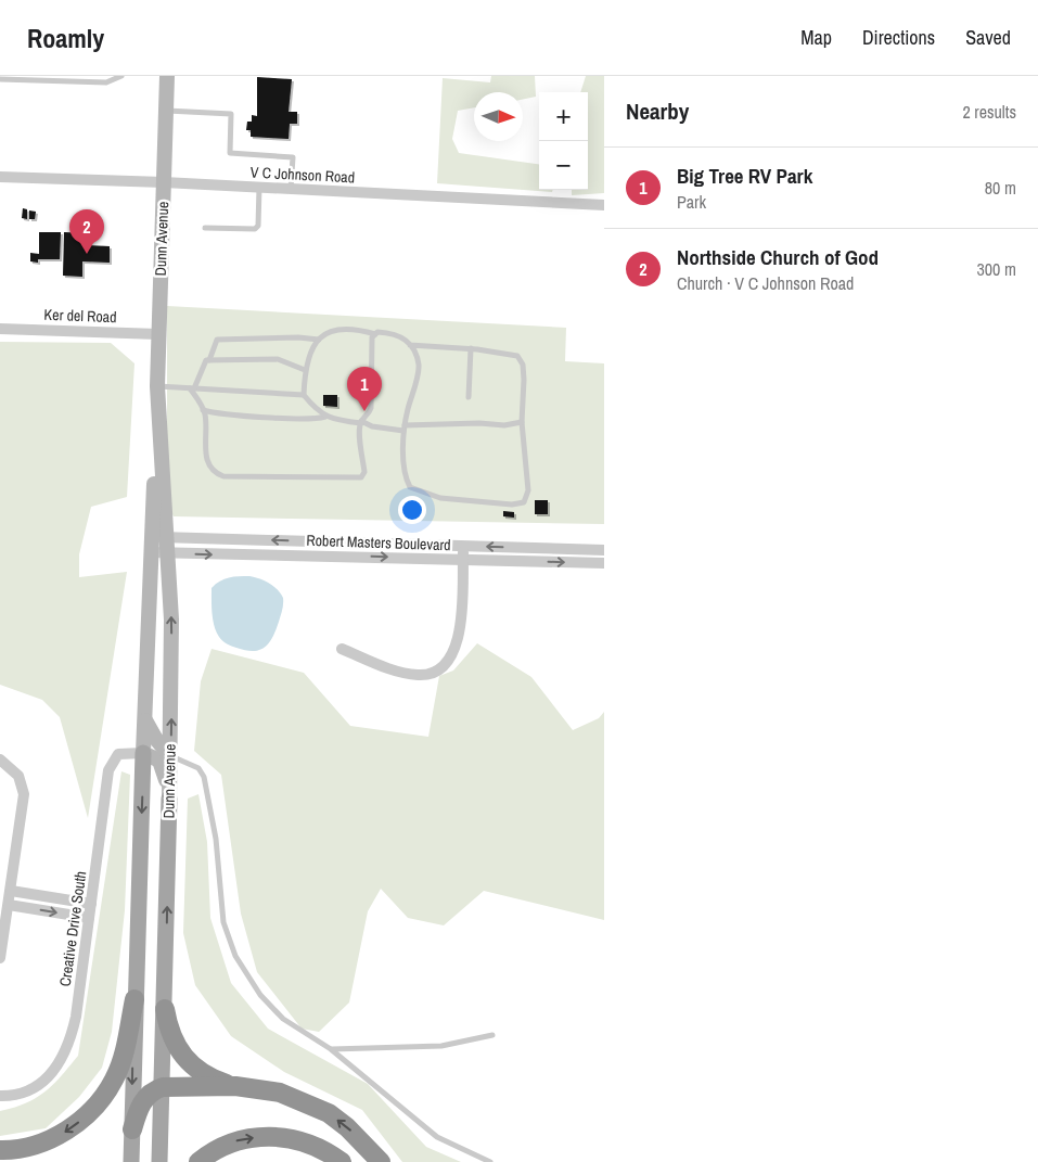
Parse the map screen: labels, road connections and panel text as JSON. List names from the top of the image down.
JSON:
{
  "streets": {
    "main road": ["Dunn Avenue"],
    "street": [
      "V C Johnson Road",
      "Ker del Road",
      "Robert Masters Boulevard",
      "Creative Drive South"
    ]
  },
  "crossings": [
    ["V C Johnson Road", "Dunn Avenue"],
    ["Dunn Avenue", "Ker del Road"],
    ["Dunn Avenue", "Robert Masters Boulevard"],
    ["Dunn Avenue", "Creative Drive South"]
  ],
  "north": "right",
  "page": {
    "header": "Roamly",
    "nav": ["Map", "Directions", "Saved"],
    "heading": ["Nearby", "2 results"],
    "map_buttons": ["+", "−"],
    "list": [
      {
        "mark": "1",
        "name": "Big Tree RV Park",
        "note": "Park",
        "value": "80 m"
      },
      {
        "mark": "2",
        "name": "Northside Church of God",
        "note": "Church · V C Johnson Road",
        "value": "300 m"
      }
    ],
    "pins": ["2", "1"]
  }
}
